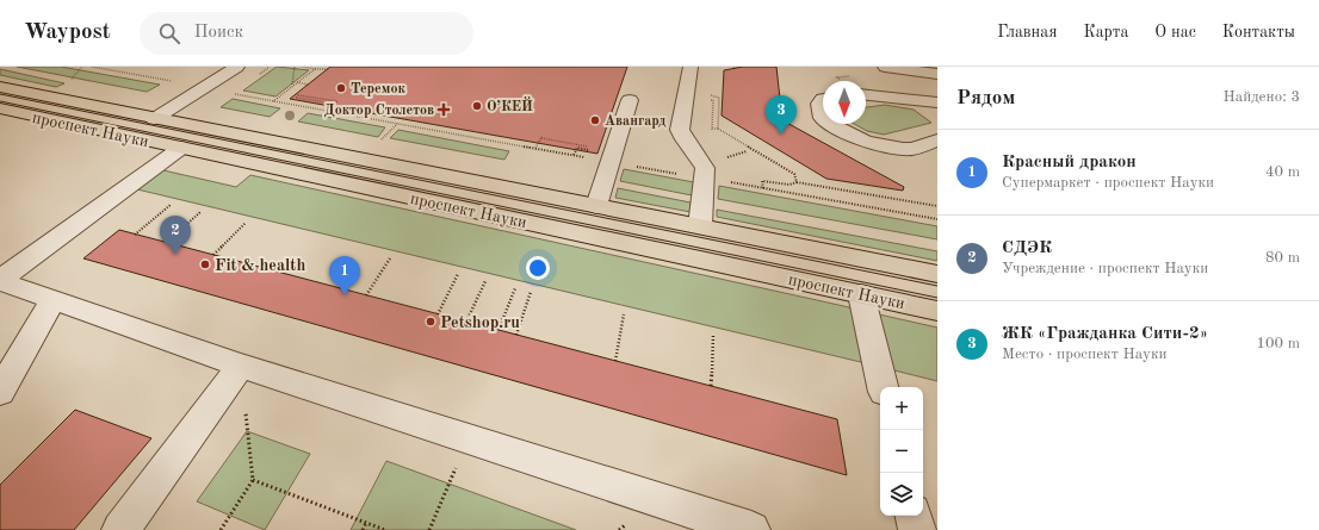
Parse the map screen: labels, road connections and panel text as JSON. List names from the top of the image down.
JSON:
{
  "streets": {
    "main road": ["проспект Науки"]
  },
  "places": {
    "other": [
      "Теремок",
      "О’КЕЙ",
      "Авангард",
      "Fit & health",
      "Petshop.ru"
    ],
    "health": ["Доктор Столетов"]
  },
  "north": "bottom",
  "page": {
    "header": "Waypost",
    "search": "Поиск",
    "nav": [
      "Главная",
      "Карта",
      "О нас",
      "Контакты"
    ],
    "heading": ["Рядом", "Найдено: 3"],
    "pins": ["3", "2", "1"],
    "list": [
      {
        "mark": "1",
        "name": "Красный дракон",
        "note": "Супермаркет · проспект Науки",
        "value": "40 m"
      },
      {
        "mark": "2",
        "name": "СДЭК",
        "note": "Учреждение · проспект Науки",
        "value": "80 m"
      },
      {
        "mark": "3",
        "name": "ЖК «Гражданка Сити-2»",
        "note": "Место · проспект Науки",
        "value": "100 m"
      }
    ],
    "map_buttons": ["+", "−"]
  }
}
